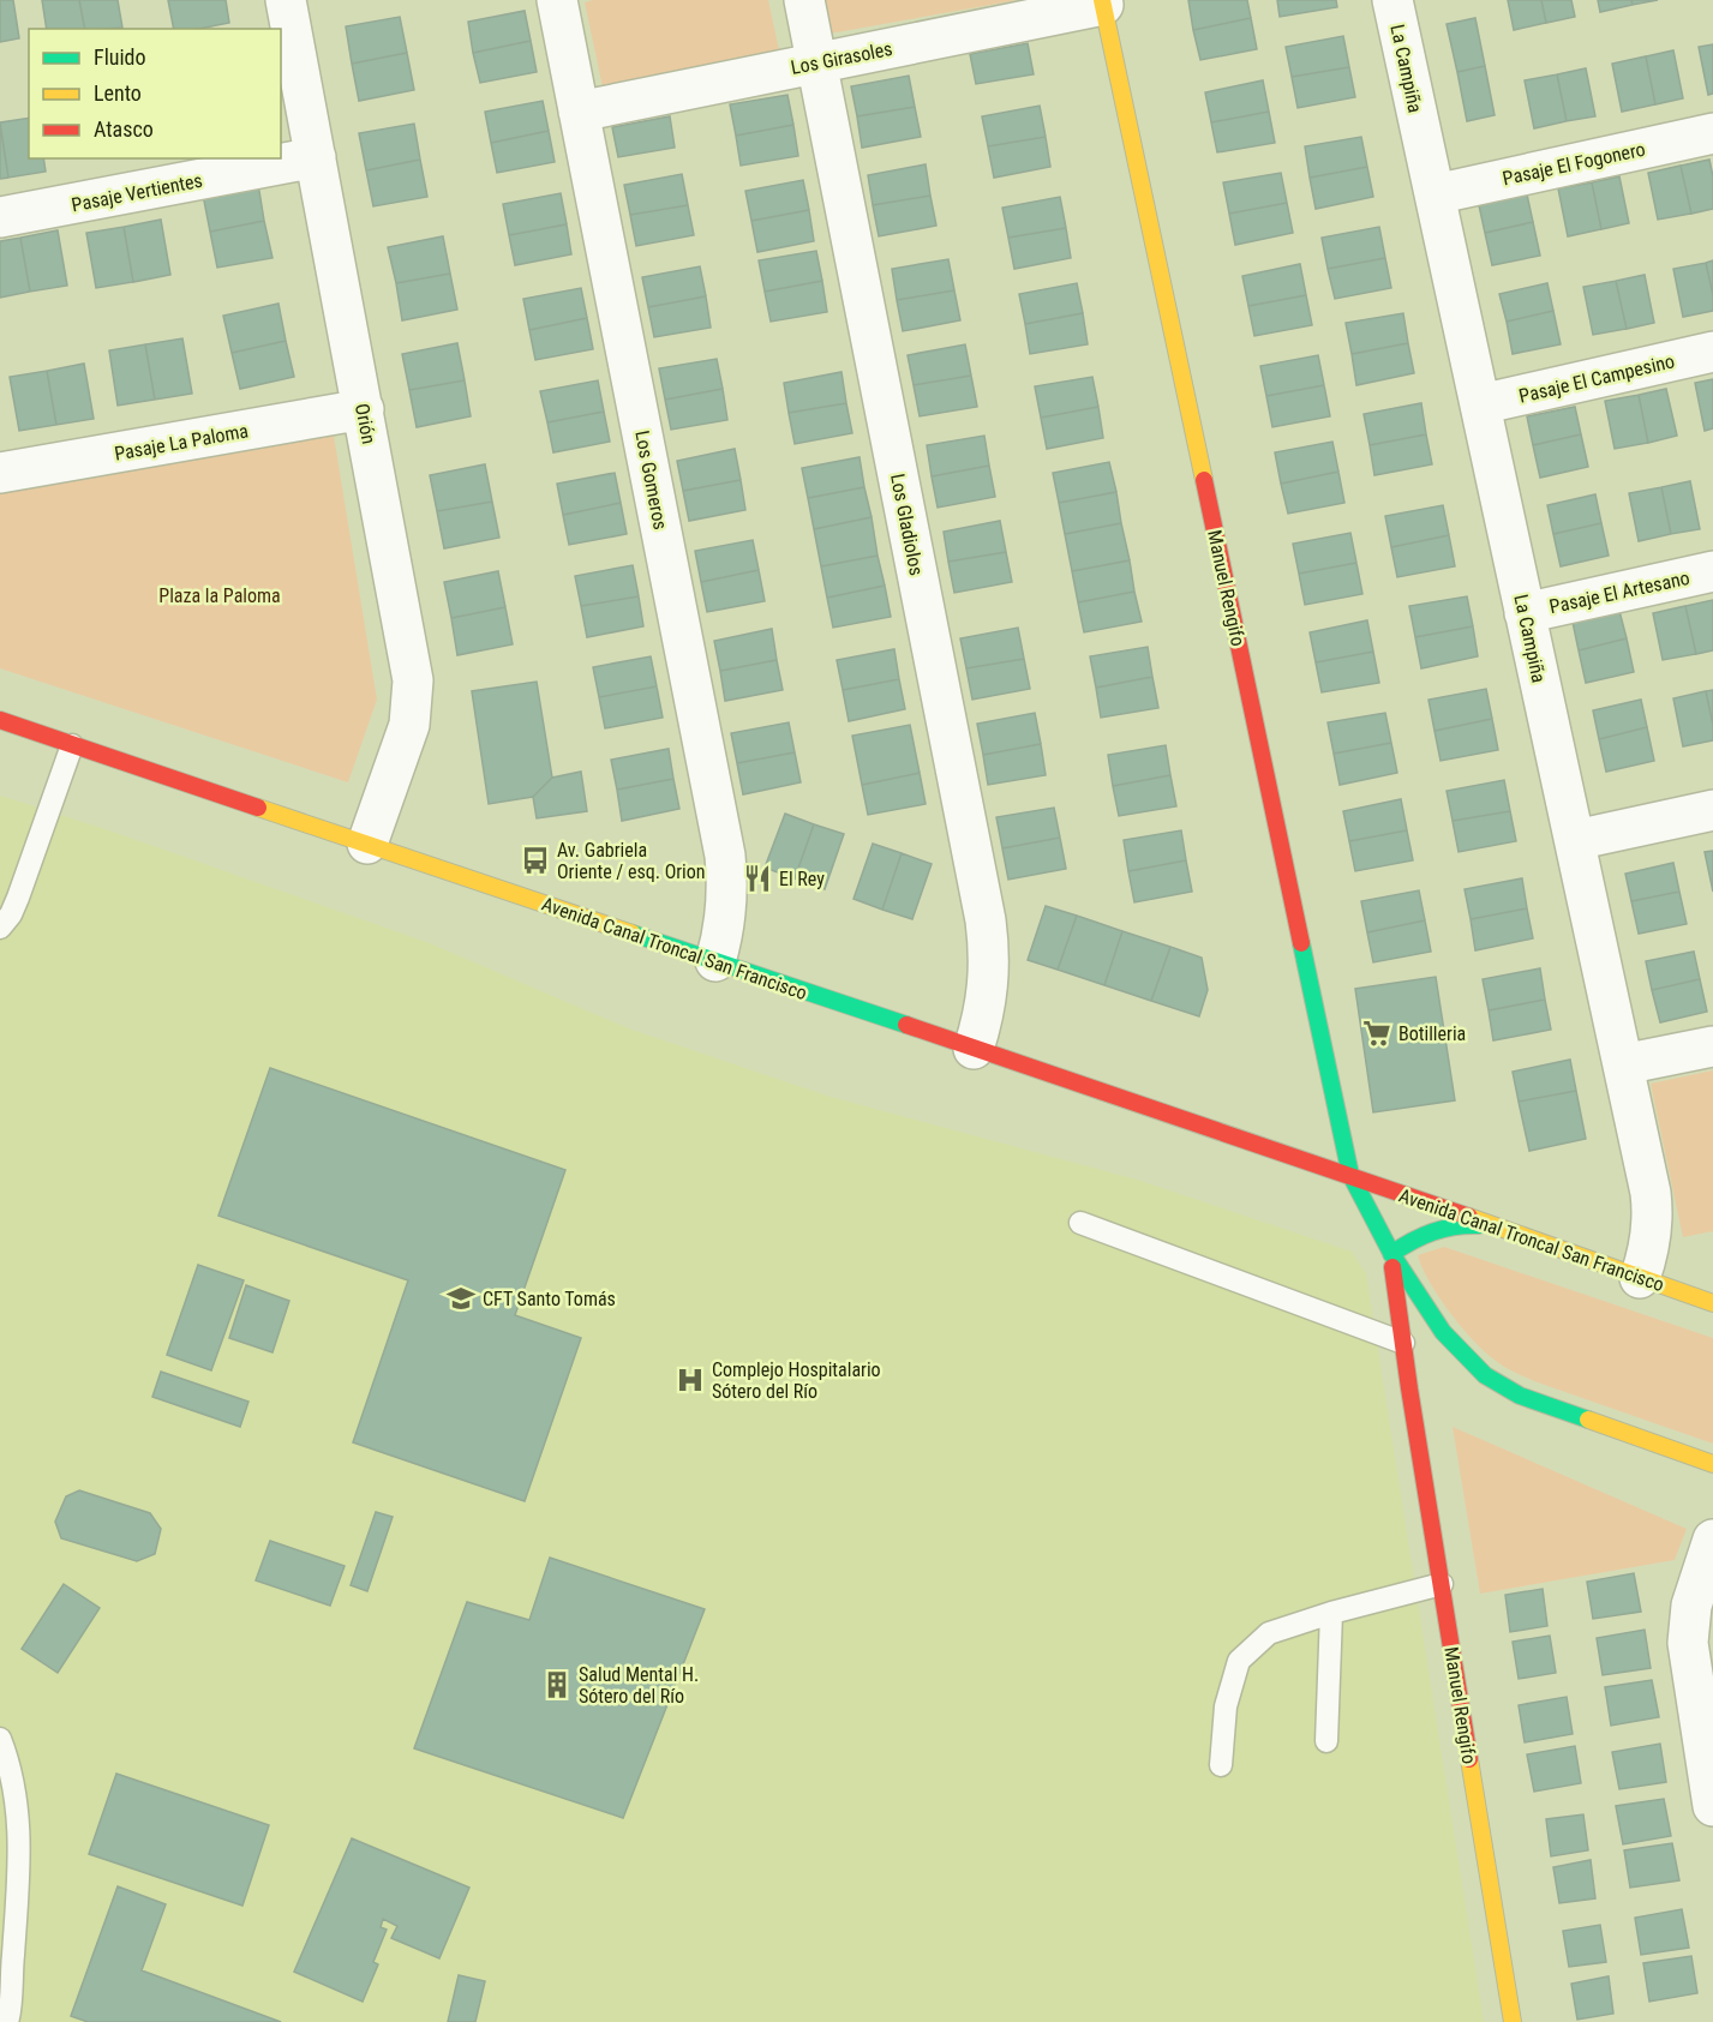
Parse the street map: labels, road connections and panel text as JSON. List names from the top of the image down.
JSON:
{
  "streets": {
    "main road": ["Manuel Rengifo", "Avenida Canal Troncal San Francisco"],
    "street": [
      "Los Girasoles",
      "La Campiña",
      "Pasaje El Fogonero",
      "Pasaje Vertientes",
      "Pasaje El Campesino",
      "Orión",
      "Pasaje La Paloma",
      "Los Gomeros",
      "Los Gladiolos",
      "Pasaje El Artesano"
    ]
  },
  "crossings": [
    ["Los Girasoles", "Los Gomeros"],
    ["Los Girasoles", "Los Gladiolos"],
    ["Los Girasoles", "Manuel Rengifo"],
    ["La Campiña", "Pasaje El Fogonero"],
    ["La Campiña", "Pasaje El Campesino"],
    ["La Campiña", "Pasaje El Artesano"],
    ["La Campiña", "Avenida Canal Troncal San Francisco"],
    ["Pasaje Vertientes", "Orión"],
    ["Orión", "Pasaje La Paloma"],
    ["Orión", "Avenida Canal Troncal San Francisco"],
    ["Los Gomeros", "Avenida Canal Troncal San Francisco"],
    ["Los Gladiolos", "Avenida Canal Troncal San Francisco"],
    ["Manuel Rengifo", "Avenida Canal Troncal San Francisco"]
  ],
  "parks": ["Plaza la Paloma"],
  "places": {
    "bus stop": ["Av. Gabriela Oriente / esq. Orion"],
    "restaurant": ["El Rey"],
    "supermarket": ["Botilleria"],
    "school or university": ["CFT Santo Tomás"],
    "hospital": ["Complejo Hospitalario Sótero del Río"],
    "building": ["Salud Mental H. Sótero del Río"]
  },
  "legend": ["Fluido", "Lento", "Atasco"]
}
